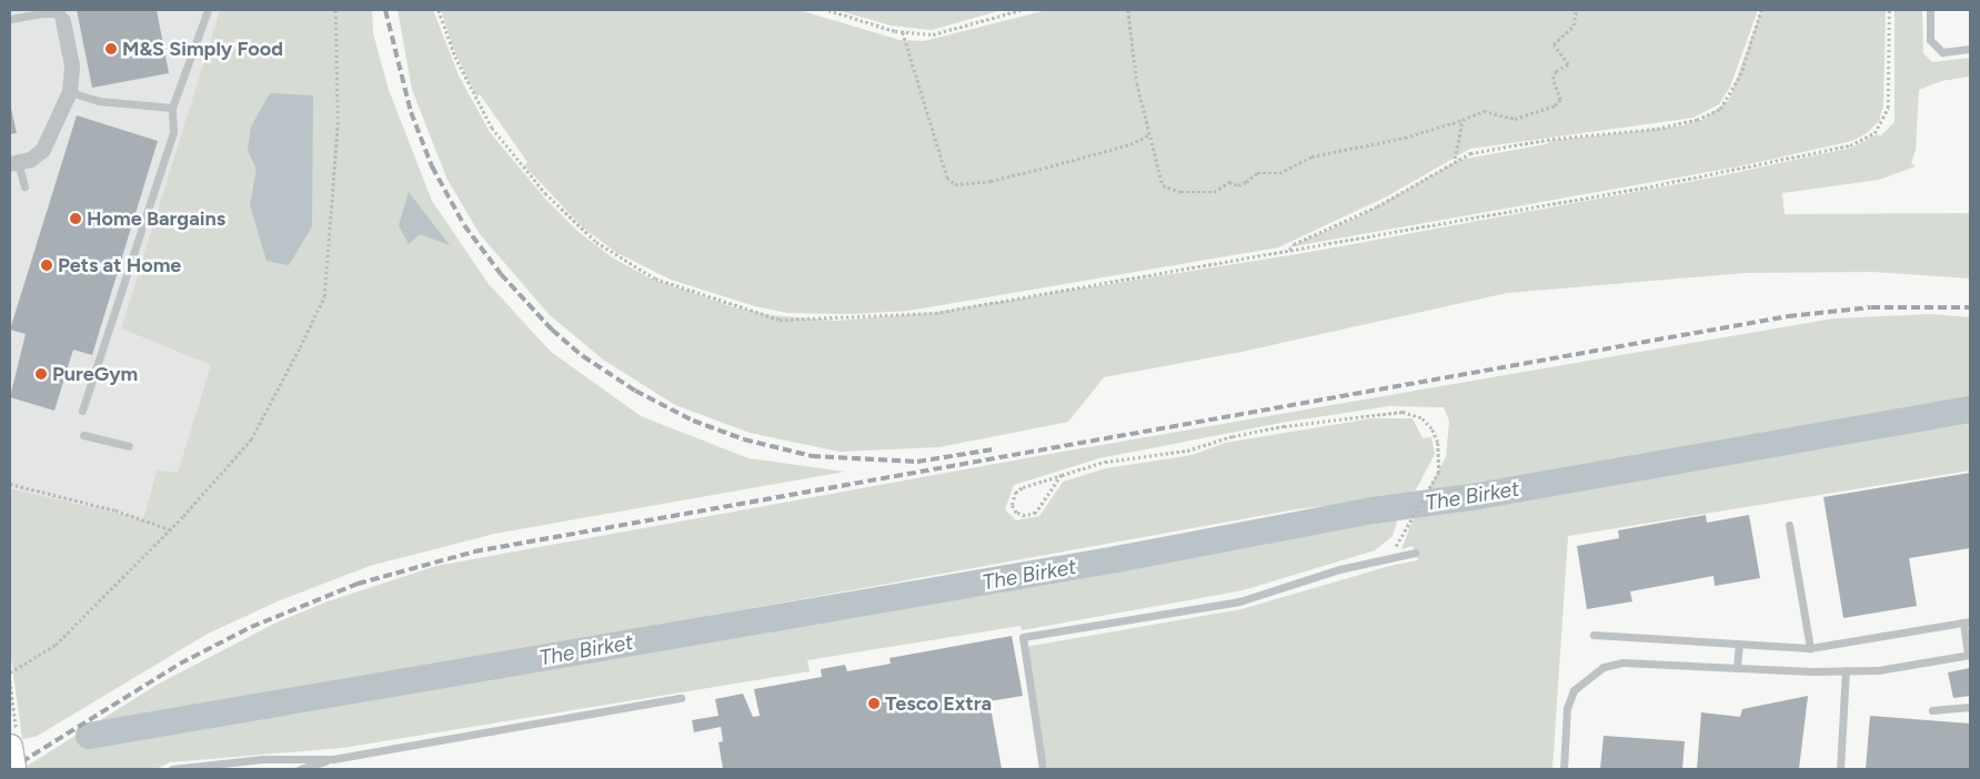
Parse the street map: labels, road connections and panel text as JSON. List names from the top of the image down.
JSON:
{
  "water": ["The Birket"],
  "places": [
    "M&S Simply Food",
    "Home Bargains",
    "Pets at Home",
    "PureGym",
    "Tesco Extra"
  ]
}
